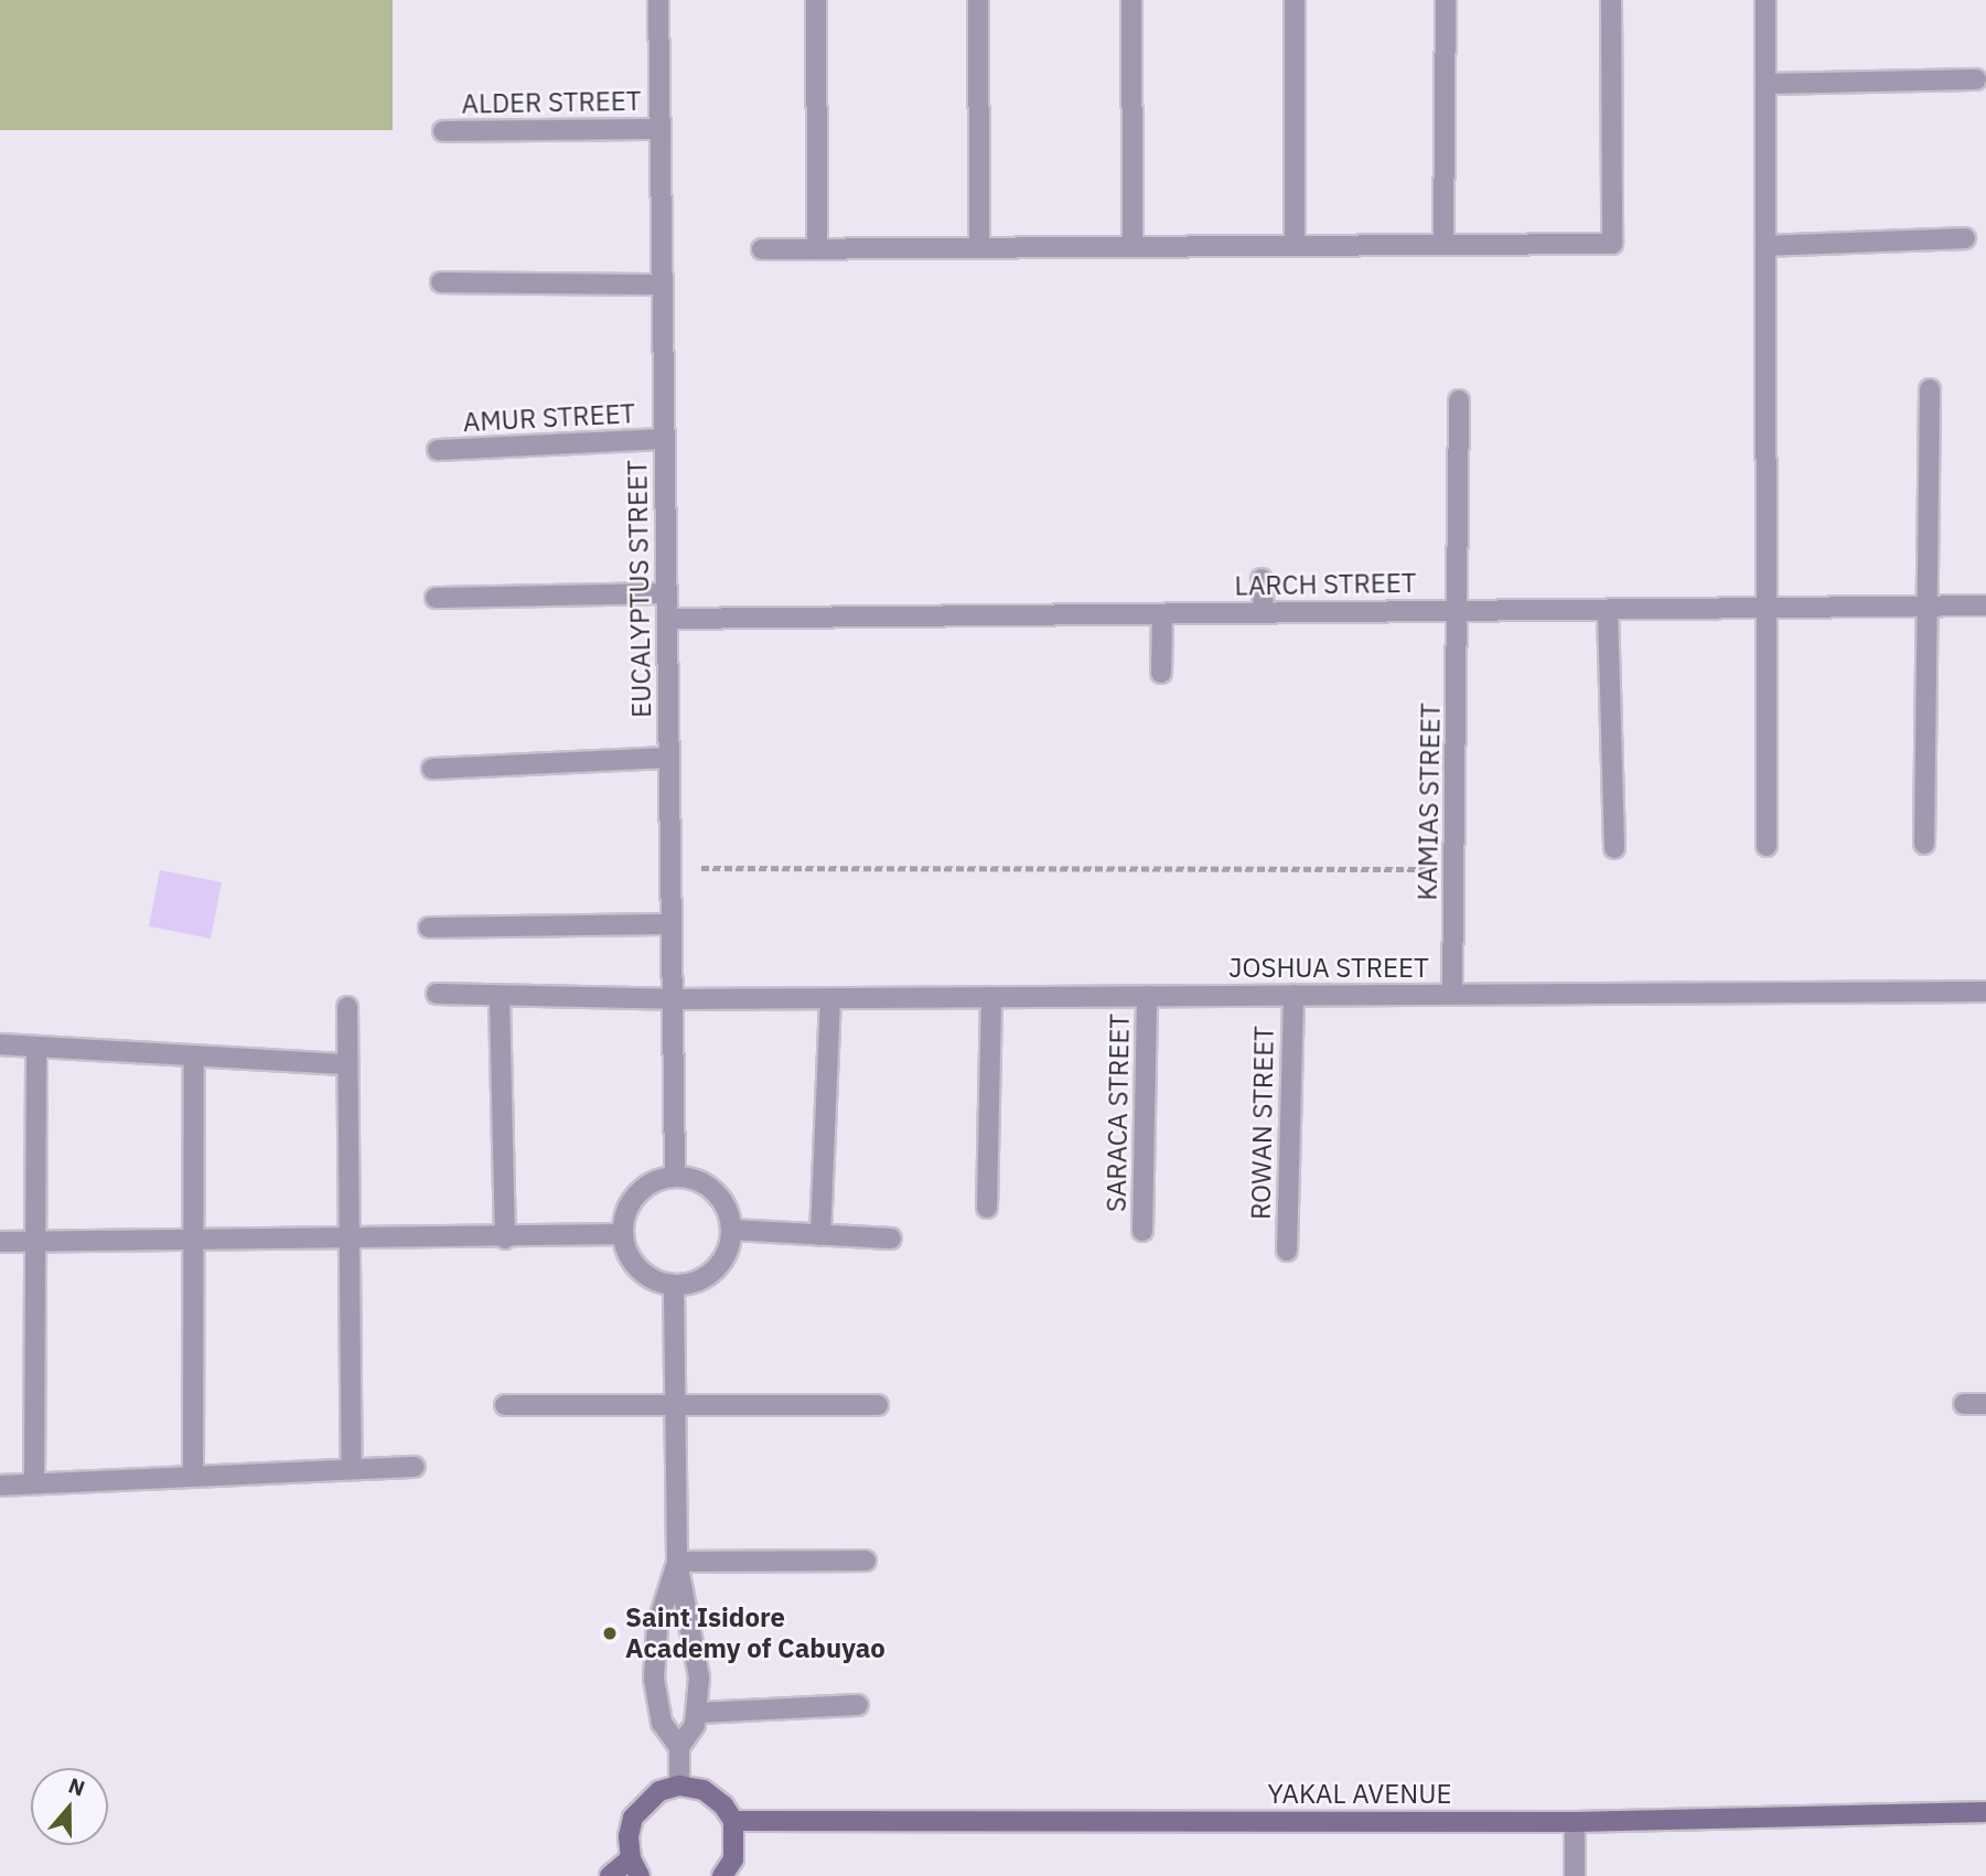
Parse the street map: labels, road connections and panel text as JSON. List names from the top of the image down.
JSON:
{
  "streets": {
    "street": [
      "ALDER STREET",
      "AMUR STREET",
      "LARCH STREET",
      "EUCALYPTUS STREET",
      "KAMIAS STREET",
      "JOSHUA STREET",
      "SARACA STREET",
      "ROWAN STREET",
      "YAKAL AVENUE"
    ]
  },
  "crossings": [
    ["ALDER STREET", "EUCALYPTUS STREET"],
    ["AMUR STREET", "EUCALYPTUS STREET"],
    ["LARCH STREET", "EUCALYPTUS STREET"],
    ["LARCH STREET", "KAMIAS STREET"],
    ["EUCALYPTUS STREET", "JOSHUA STREET"],
    ["KAMIAS STREET", "JOSHUA STREET"],
    ["JOSHUA STREET", "SARACA STREET"],
    ["JOSHUA STREET", "ROWAN STREET"]
  ],
  "places": ["Saint Isidore Academy of Cabuyao"],
  "north": "top"
}
